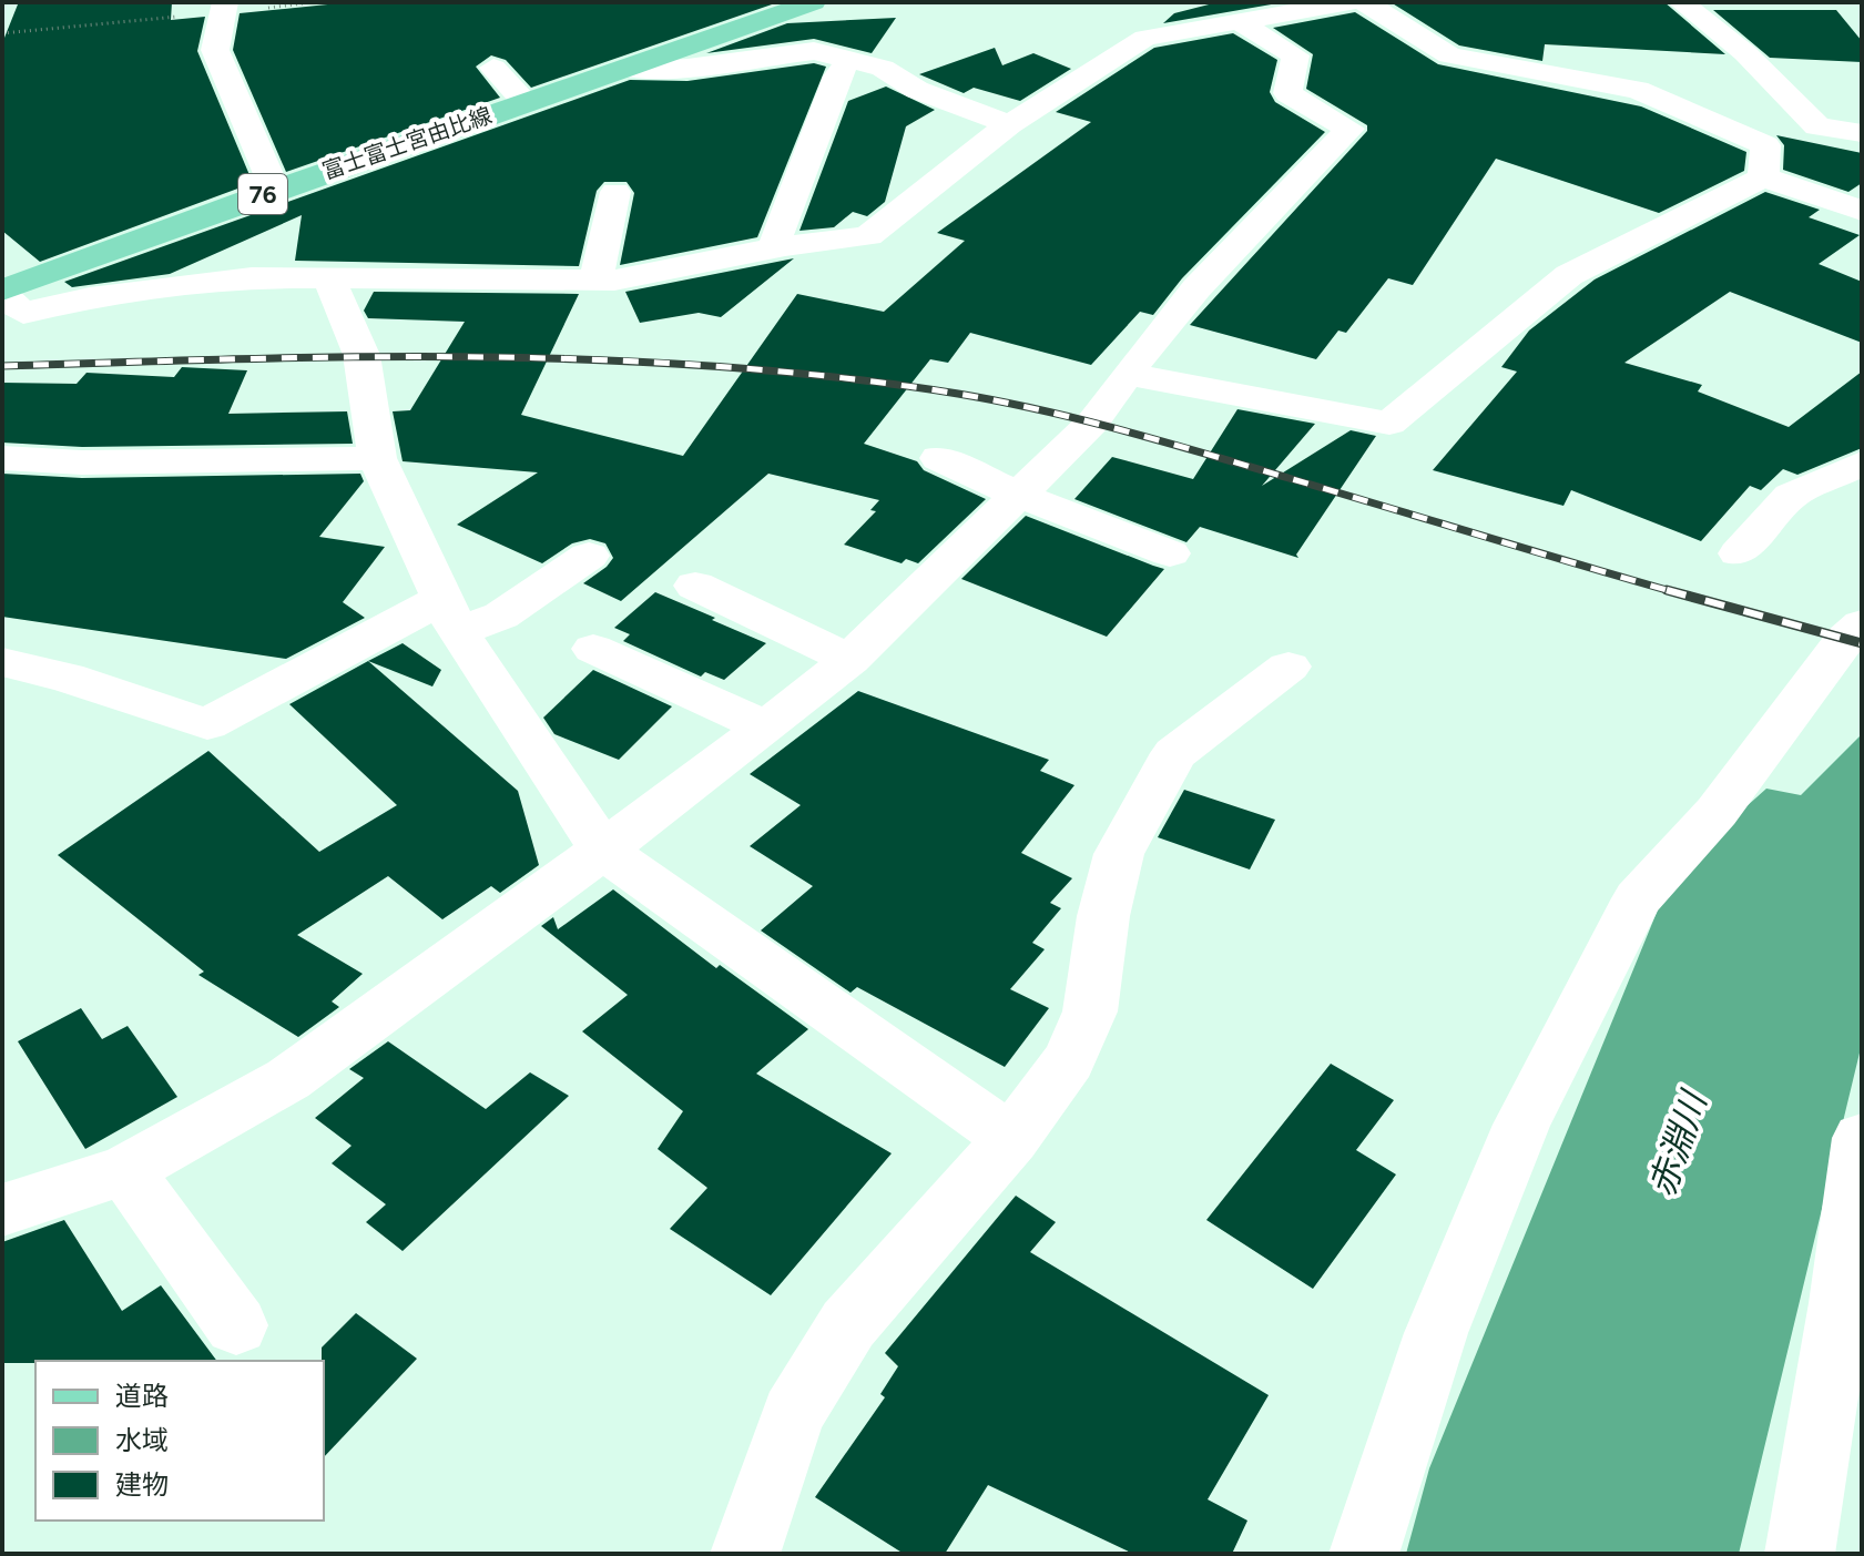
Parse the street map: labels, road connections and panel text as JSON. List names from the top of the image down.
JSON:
{
  "streets": {
    "main road": ["富士富士宮由比線", "76"]
  },
  "water": ["赤淵川"],
  "legend": ["道路", "水域", "建物"]
}
